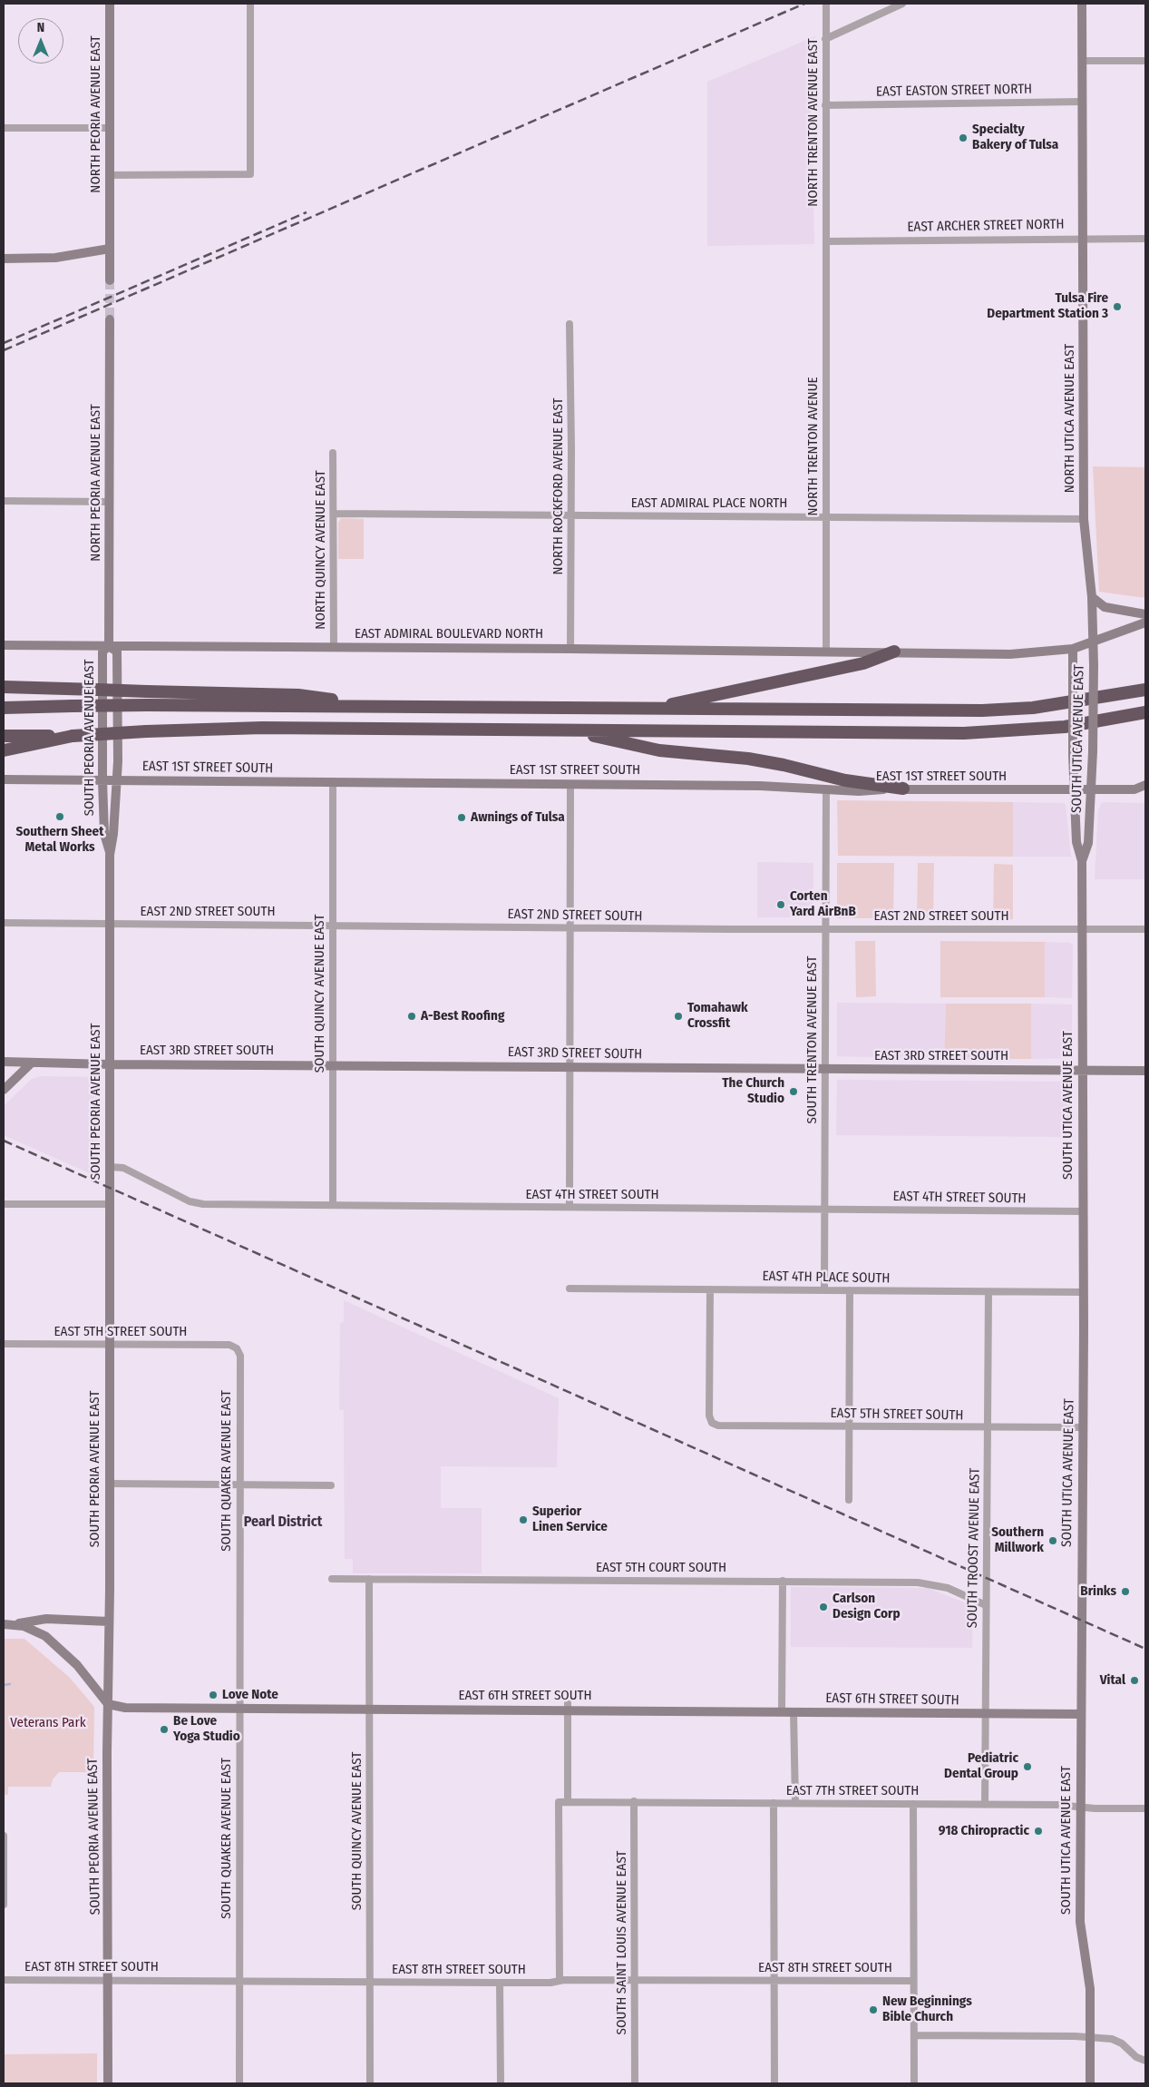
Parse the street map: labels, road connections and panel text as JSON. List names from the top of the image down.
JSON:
{
  "streets": {
    "main road": [
      "NORTH PEORIA AVENUE EAST",
      "NORTH UTICA AVENUE EAST",
      "EAST ADMIRAL BOULEVARD NORTH",
      "SOUTH PEORIA AVENUE EAST",
      "SOUTH UTICA AVENUE EAST",
      "EAST 1ST STREET SOUTH",
      "EAST 3RD STREET SOUTH",
      "EAST 6TH STREET SOUTH"
    ],
    "street": [
      "EAST EASTON STREET NORTH",
      "NORTH TRENTON AVENUE EAST",
      "EAST ARCHER STREET NORTH",
      "NORTH TRENTON AVENUE",
      "NORTH ROCKFORD AVENUE EAST",
      "EAST ADMIRAL PLACE NORTH",
      "NORTH QUINCY AVENUE EAST",
      "EAST 2ND STREET SOUTH",
      "SOUTH QUINCY AVENUE EAST",
      "SOUTH TRENTON AVENUE EAST",
      "EAST 4TH STREET SOUTH",
      "EAST 4TH PLACE SOUTH",
      "EAST 5TH STREET SOUTH",
      "SOUTH QUAKER AVENUE EAST",
      "SOUTH TROOST AVENUE EAST",
      "EAST 5TH COURT SOUTH",
      "EAST 7TH STREET SOUTH",
      "SOUTH SAINT LOUIS AVENUE EAST",
      "EAST 8TH STREET SOUTH"
    ]
  },
  "crossings": [
    ["EAST EASTON STREET NORTH", "NORTH TRENTON AVENUE EAST"],
    ["EAST EASTON STREET NORTH", "NORTH UTICA AVENUE EAST"],
    ["NORTH PEORIA AVENUE EAST", "EAST ADMIRAL BOULEVARD NORTH"],
    ["NORTH PEORIA AVENUE EAST", "SOUTH PEORIA AVENUE EAST"],
    ["NORTH TRENTON AVENUE EAST", "EAST ARCHER STREET NORTH"],
    ["NORTH TRENTON AVENUE EAST", "NORTH TRENTON AVENUE"],
    ["EAST ARCHER STREET NORTH", "NORTH UTICA AVENUE EAST"],
    ["EAST ARCHER STREET NORTH", "NORTH TRENTON AVENUE"],
    ["NORTH UTICA AVENUE EAST", "EAST ADMIRAL PLACE NORTH"],
    ["NORTH UTICA AVENUE EAST", "EAST ADMIRAL BOULEVARD NORTH"],
    ["NORTH UTICA AVENUE EAST", "SOUTH UTICA AVENUE EAST"],
    ["NORTH TRENTON AVENUE", "EAST ADMIRAL PLACE NORTH"],
    ["NORTH TRENTON AVENUE", "EAST ADMIRAL BOULEVARD NORTH"],
    ["NORTH ROCKFORD AVENUE EAST", "EAST ADMIRAL PLACE NORTH"],
    ["NORTH ROCKFORD AVENUE EAST", "EAST ADMIRAL BOULEVARD NORTH"],
    ["EAST ADMIRAL PLACE NORTH", "NORTH QUINCY AVENUE EAST"],
    ["NORTH QUINCY AVENUE EAST", "EAST ADMIRAL BOULEVARD NORTH"],
    ["EAST ADMIRAL BOULEVARD NORTH", "SOUTH PEORIA AVENUE EAST"],
    ["EAST ADMIRAL BOULEVARD NORTH", "SOUTH UTICA AVENUE EAST"],
    ["SOUTH PEORIA AVENUE EAST", "EAST 1ST STREET SOUTH"],
    ["SOUTH PEORIA AVENUE EAST", "EAST 2ND STREET SOUTH"],
    ["SOUTH PEORIA AVENUE EAST", "EAST 3RD STREET SOUTH"],
    ["SOUTH PEORIA AVENUE EAST", "EAST 4TH STREET SOUTH"],
    ["SOUTH PEORIA AVENUE EAST", "EAST 5TH STREET SOUTH"],
    ["SOUTH PEORIA AVENUE EAST", "EAST 6TH STREET SOUTH"],
    ["SOUTH PEORIA AVENUE EAST", "EAST 8TH STREET SOUTH"],
    ["SOUTH UTICA AVENUE EAST", "EAST 1ST STREET SOUTH"],
    ["SOUTH UTICA AVENUE EAST", "EAST 2ND STREET SOUTH"],
    ["SOUTH UTICA AVENUE EAST", "EAST 3RD STREET SOUTH"],
    ["SOUTH UTICA AVENUE EAST", "EAST 4TH STREET SOUTH"],
    ["SOUTH UTICA AVENUE EAST", "EAST 4TH PLACE SOUTH"],
    ["SOUTH UTICA AVENUE EAST", "EAST 5TH STREET SOUTH"],
    ["SOUTH UTICA AVENUE EAST", "EAST 6TH STREET SOUTH"],
    ["SOUTH UTICA AVENUE EAST", "EAST 7TH STREET SOUTH"],
    ["EAST 1ST STREET SOUTH", "SOUTH QUINCY AVENUE EAST"],
    ["EAST 1ST STREET SOUTH", "SOUTH TRENTON AVENUE EAST"],
    ["EAST 2ND STREET SOUTH", "SOUTH QUINCY AVENUE EAST"],
    ["EAST 2ND STREET SOUTH", "SOUTH TRENTON AVENUE EAST"],
    ["SOUTH QUINCY AVENUE EAST", "EAST 3RD STREET SOUTH"],
    ["SOUTH QUINCY AVENUE EAST", "EAST 4TH STREET SOUTH"],
    ["SOUTH QUINCY AVENUE EAST", "EAST 5TH COURT SOUTH"],
    ["SOUTH QUINCY AVENUE EAST", "EAST 6TH STREET SOUTH"],
    ["SOUTH QUINCY AVENUE EAST", "EAST 8TH STREET SOUTH"],
    ["SOUTH TRENTON AVENUE EAST", "EAST 3RD STREET SOUTH"],
    ["SOUTH TRENTON AVENUE EAST", "EAST 4TH STREET SOUTH"],
    ["SOUTH TRENTON AVENUE EAST", "EAST 4TH PLACE SOUTH"],
    ["EAST 4TH PLACE SOUTH", "EAST 5TH STREET SOUTH"],
    ["EAST 4TH PLACE SOUTH", "SOUTH TROOST AVENUE EAST"],
    ["EAST 5TH STREET SOUTH", "SOUTH QUAKER AVENUE EAST"],
    ["EAST 5TH STREET SOUTH", "SOUTH TROOST AVENUE EAST"],
    ["SOUTH QUAKER AVENUE EAST", "EAST 6TH STREET SOUTH"],
    ["SOUTH QUAKER AVENUE EAST", "EAST 8TH STREET SOUTH"],
    ["SOUTH TROOST AVENUE EAST", "EAST 5TH COURT SOUTH"],
    ["SOUTH TROOST AVENUE EAST", "EAST 6TH STREET SOUTH"],
    ["SOUTH TROOST AVENUE EAST", "EAST 7TH STREET SOUTH"],
    ["EAST 7TH STREET SOUTH", "SOUTH SAINT LOUIS AVENUE EAST"],
    ["EAST 7TH STREET SOUTH", "EAST 8TH STREET SOUTH"],
    ["SOUTH SAINT LOUIS AVENUE EAST", "EAST 8TH STREET SOUTH"]
  ],
  "districts": ["Pearl District"],
  "parks": ["Veterans Park"],
  "places": [
    "Specialty Bakery of Tulsa",
    "Tulsa Fire Department Station 3",
    "Southern Sheet Metal Works",
    "Awnings of Tulsa",
    "Corten Yard AirBnB",
    "A-Best Roofing",
    "Tomahawk Crossfit",
    "The Church Studio",
    "Superior Linen Service",
    "Southern Millwork",
    "Brinks",
    "Carlson Design Corp",
    "Vital",
    "Love Note",
    "Be Love Yoga Studio",
    "Pediatric Dental Group",
    "918 Chiropractic",
    "New Beginnings Bible Church"
  ],
  "north": "top"
}
